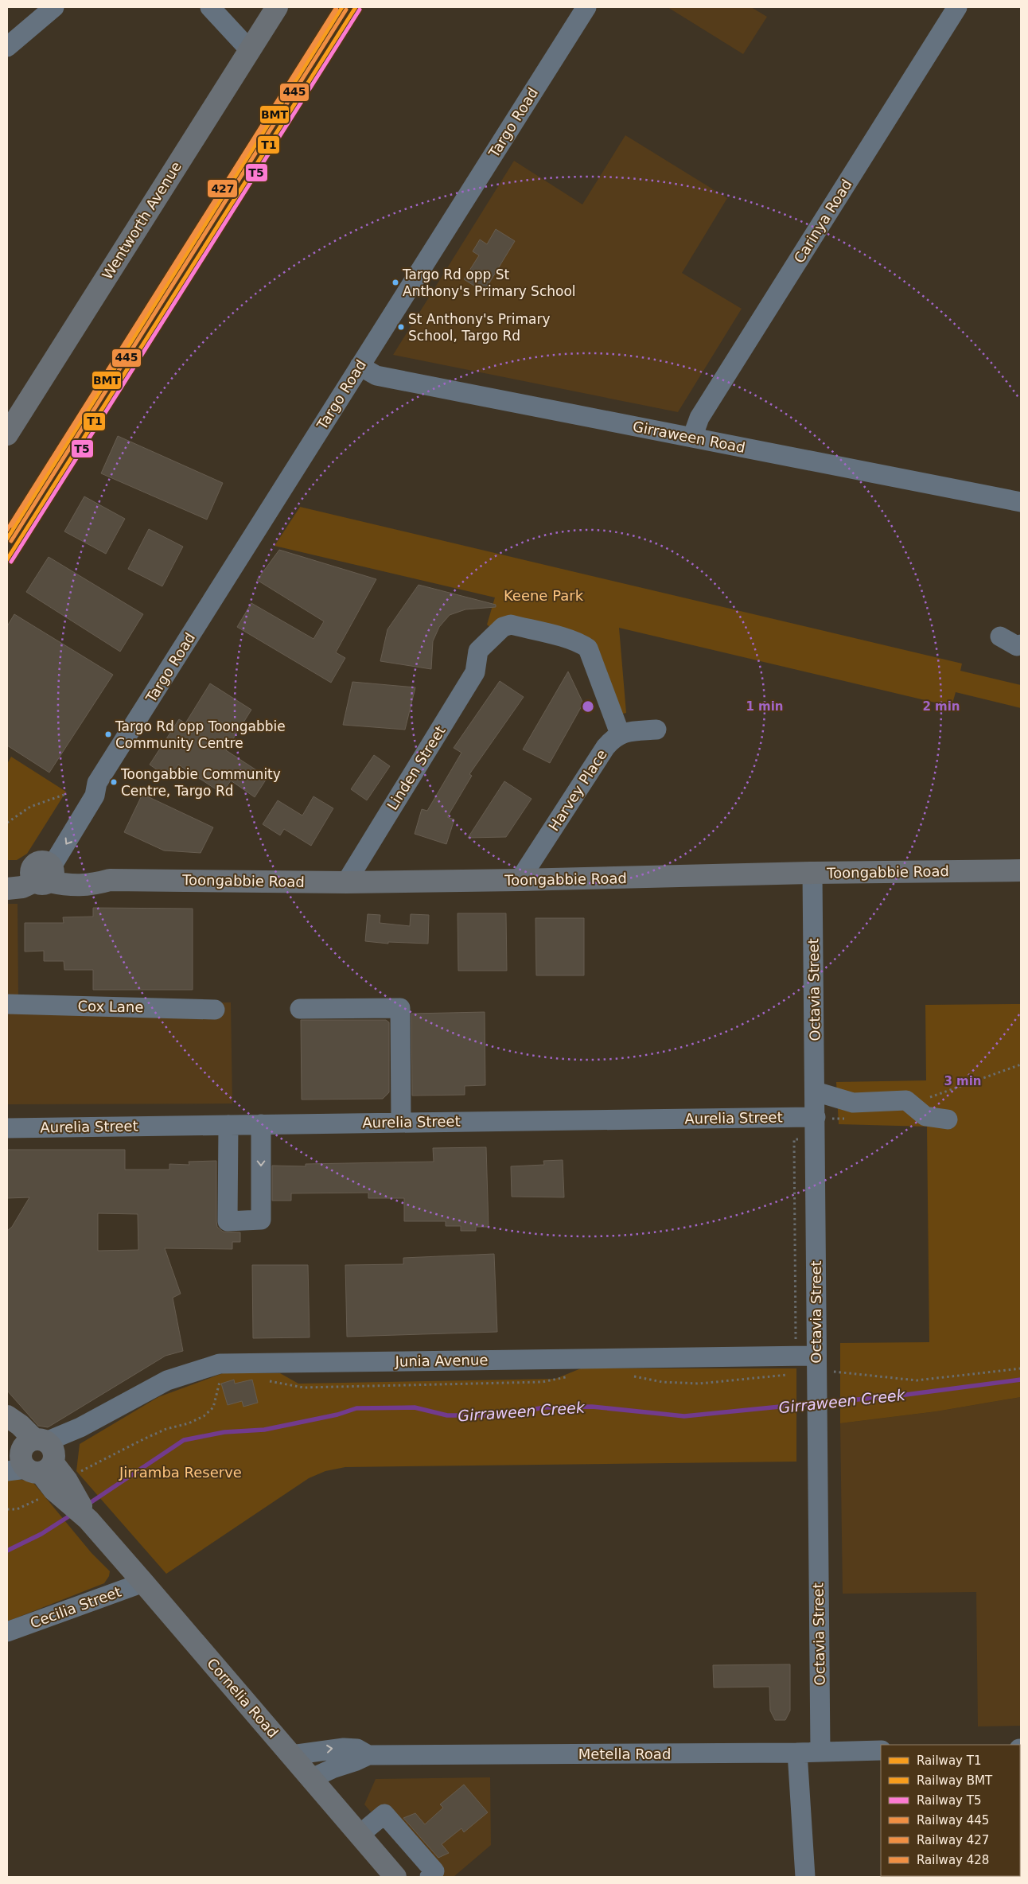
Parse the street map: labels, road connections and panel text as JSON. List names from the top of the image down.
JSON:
{
  "streets": {
    "main road": ["Wentworth Avenue", "Toongabbie Road", "Cornelia Road"],
    "street": [
      "Targo Road",
      "Carinya Road",
      "Girraween Road",
      "Linden Street",
      "Harvey Place",
      "Octavia Street",
      "Cox Lane",
      "Aurelia Street",
      "Junia Avenue",
      "Cecilia Street",
      "Metella Road"
    ]
  },
  "crossings": [
    ["Targo Road", "Girraween Road"],
    ["Targo Road", "Toongabbie Road"],
    ["Carinya Road", "Girraween Road"],
    ["Linden Street", "Harvey Place"],
    ["Linden Street", "Toongabbie Road"],
    ["Harvey Place", "Toongabbie Road"],
    ["Toongabbie Road", "Octavia Street"],
    ["Octavia Street", "Aurelia Street"],
    ["Octavia Street", "Junia Avenue"],
    ["Octavia Street", "Metella Road"],
    ["Junia Avenue", "Cornelia Road"],
    ["Cecilia Street", "Cornelia Road"],
    ["Cornelia Road", "Metella Road"]
  ],
  "water": ["Girraween Creek"],
  "parks": ["Keene Park", "Jirramba Reserve"],
  "places": [
    "Targo Rd opp St Anthony's Primary School",
    "St Anthony's Primary School, Targo Rd",
    "Targo Rd opp Toongabbie Community Centre",
    "Toongabbie Community Centre, Targo Rd"
  ],
  "lines": [
    "rail line T1",
    "rail line BMT",
    "rail line 427",
    "rail line T5",
    "rail line 445",
    "rail line 428"
  ],
  "legend": [
    "Railway T1",
    "Railway BMT",
    "Railway T5",
    "Railway 445",
    "Railway 427",
    "Railway 428"
  ],
  "rings": ["1 min", "2 min", "3 min"]
}
